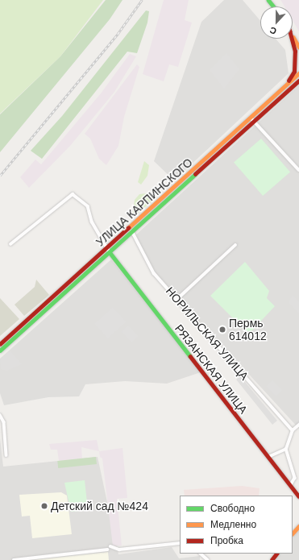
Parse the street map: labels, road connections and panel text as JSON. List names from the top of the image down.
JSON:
{
  "streets": {
    "main road": ["УЛИЦА КАРПИНСКОГО", "РЯЗАНСКАЯ УЛИЦА"],
    "street": ["НОРИЛЬСКАЯ УЛИЦА"]
  },
  "crossings": [
    ["УЛИЦА КАРПИНСКОГО", "НОРИЛЬСКАЯ УЛИЦА"],
    ["УЛИЦА КАРПИНСКОГО", "РЯЗАНСКАЯ УЛИЦА"]
  ],
  "places": ["Пермь 614012", "Детский сад №424"],
  "legend": ["Свободно", "Медленно", "Пробка"],
  "north": "bottom"
}
